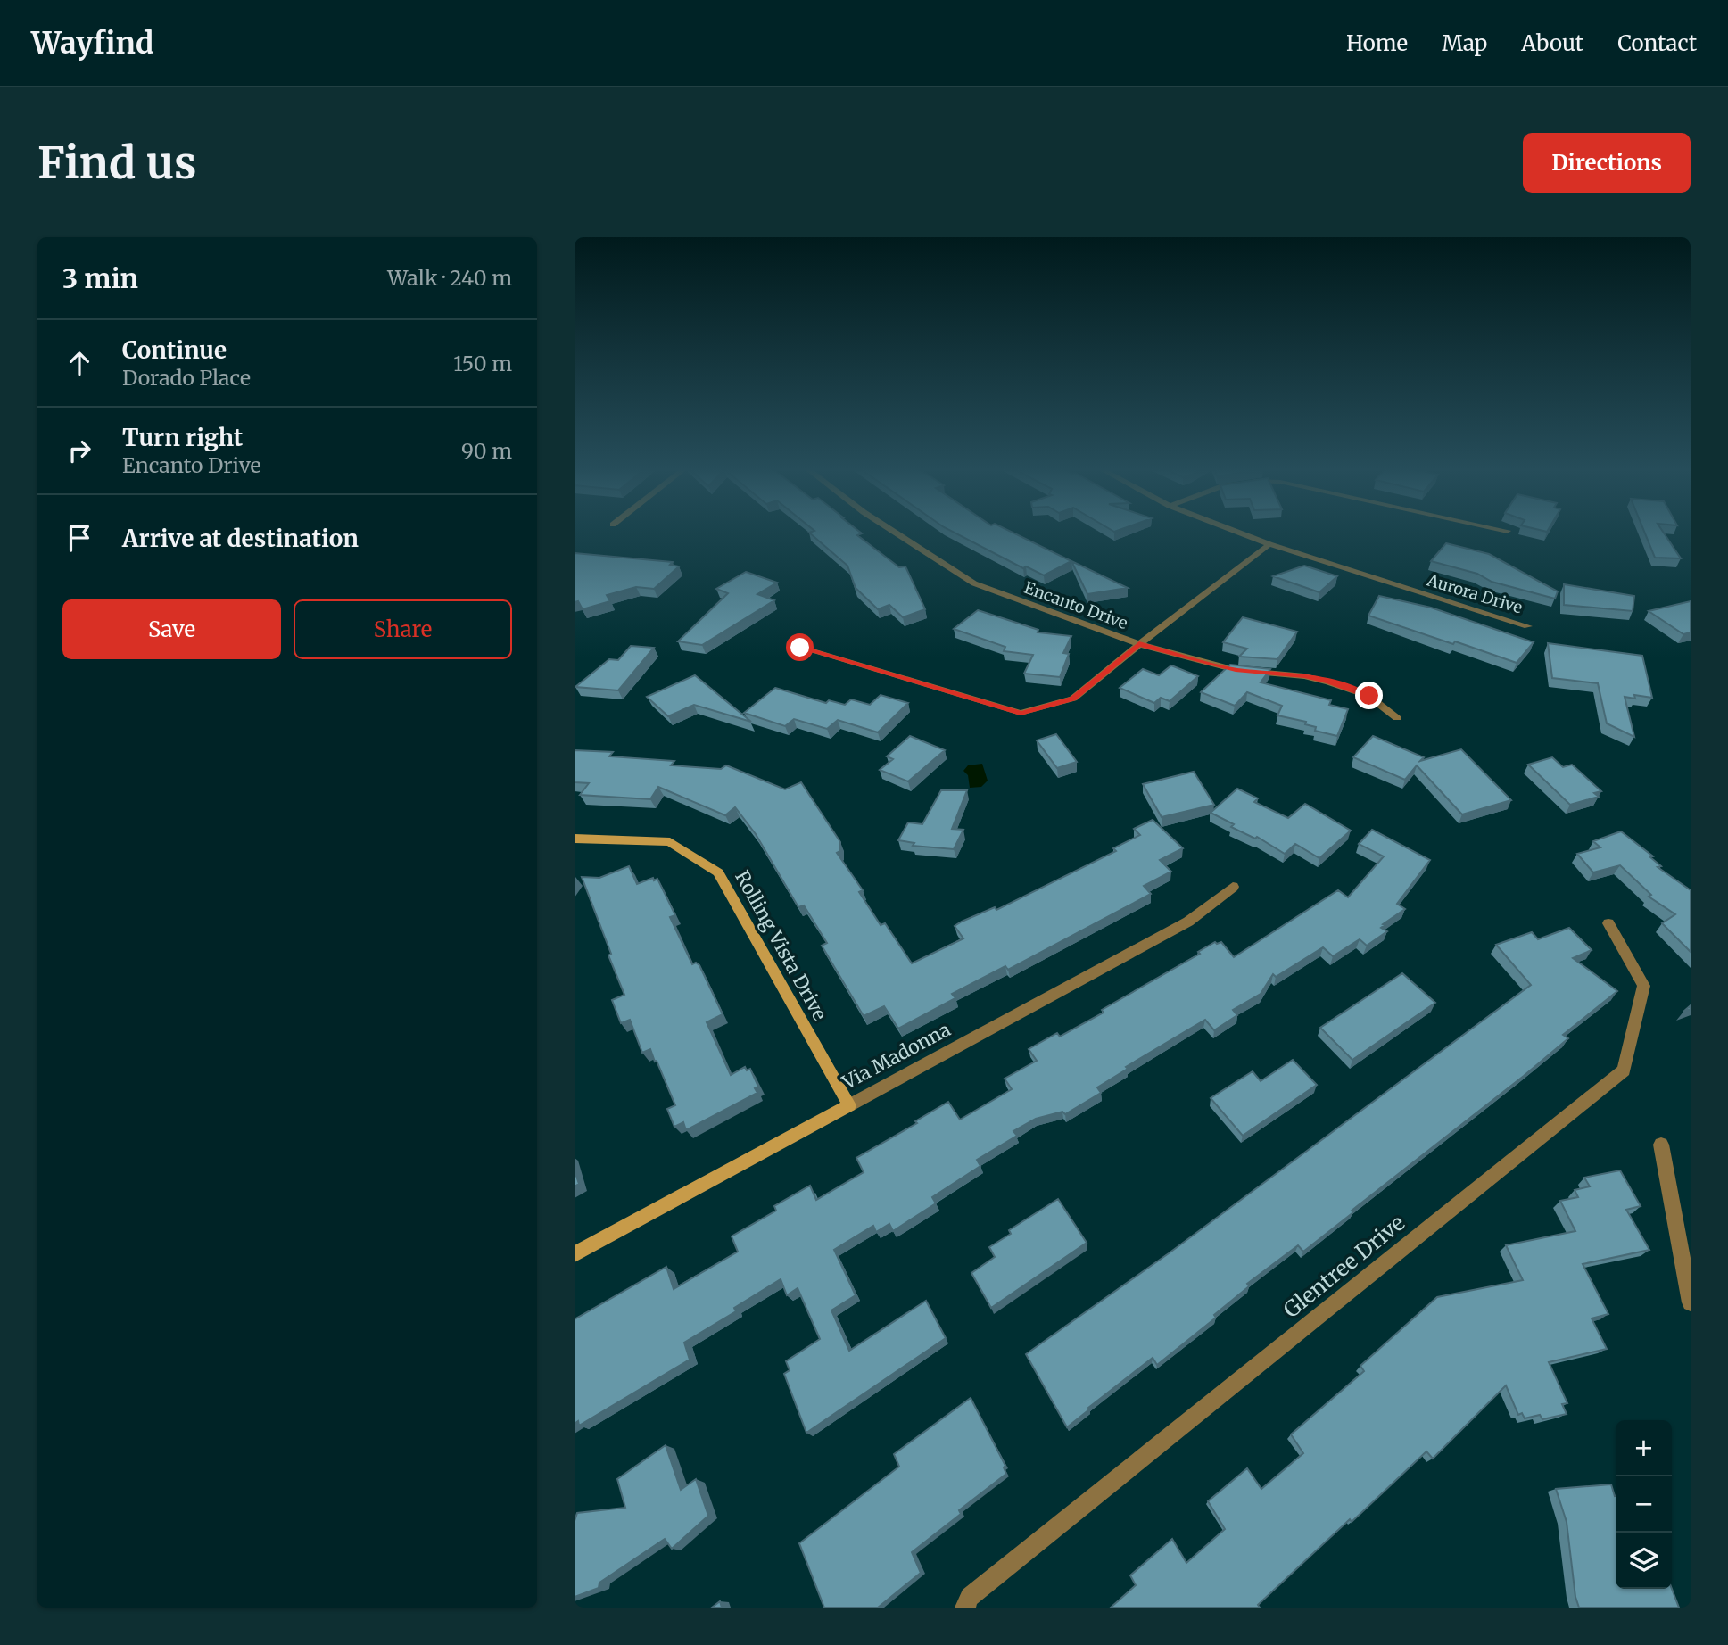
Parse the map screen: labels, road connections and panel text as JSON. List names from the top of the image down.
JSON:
{
  "streets": {
    "street": [
      "Aurora Drive",
      "Encanto Drive",
      "Rolling Vista Drive",
      "Via Madonna",
      "Glentree Drive"
    ]
  },
  "crossings": [
    ["Rolling Vista Drive", "Via Madonna"]
  ],
  "page": {
    "header": "Wayfind",
    "nav": [
      "Home",
      "Map",
      "About",
      "Contact"
    ],
    "buttons": [
      "Directions",
      ["Save", "Share"]
    ],
    "title": "Find us",
    "heading": ["3 min", "Walk · 240 m"],
    "list": [
      ["Continue", "Dorado Place", "150 m"],
      ["Turn right", "Encanto Drive", "90 m"],
      "Arrive at destination"
    ],
    "map_buttons": ["+", "−"]
  }
}
